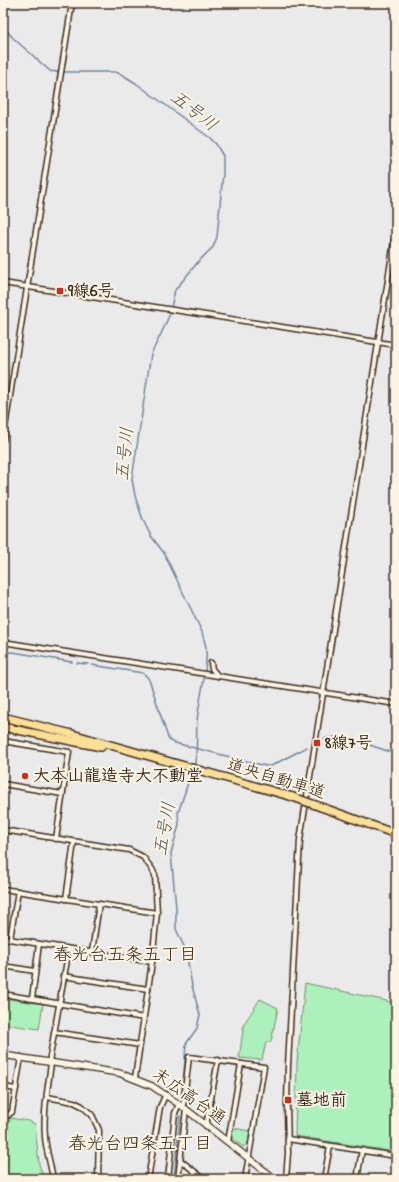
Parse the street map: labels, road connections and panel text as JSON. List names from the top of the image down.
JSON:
{
  "streets": {
    "highway": ["道央自動車道"],
    "street": ["末広高台通"]
  },
  "districts": ["春光台五条五丁目", "春光台四条五丁目"],
  "water": ["五号川"],
  "places": {
    "transit": ["9線6号", "8線7号", "墓地前"],
    "other": ["大本山龍造寺大不動堂"]
  }
}
